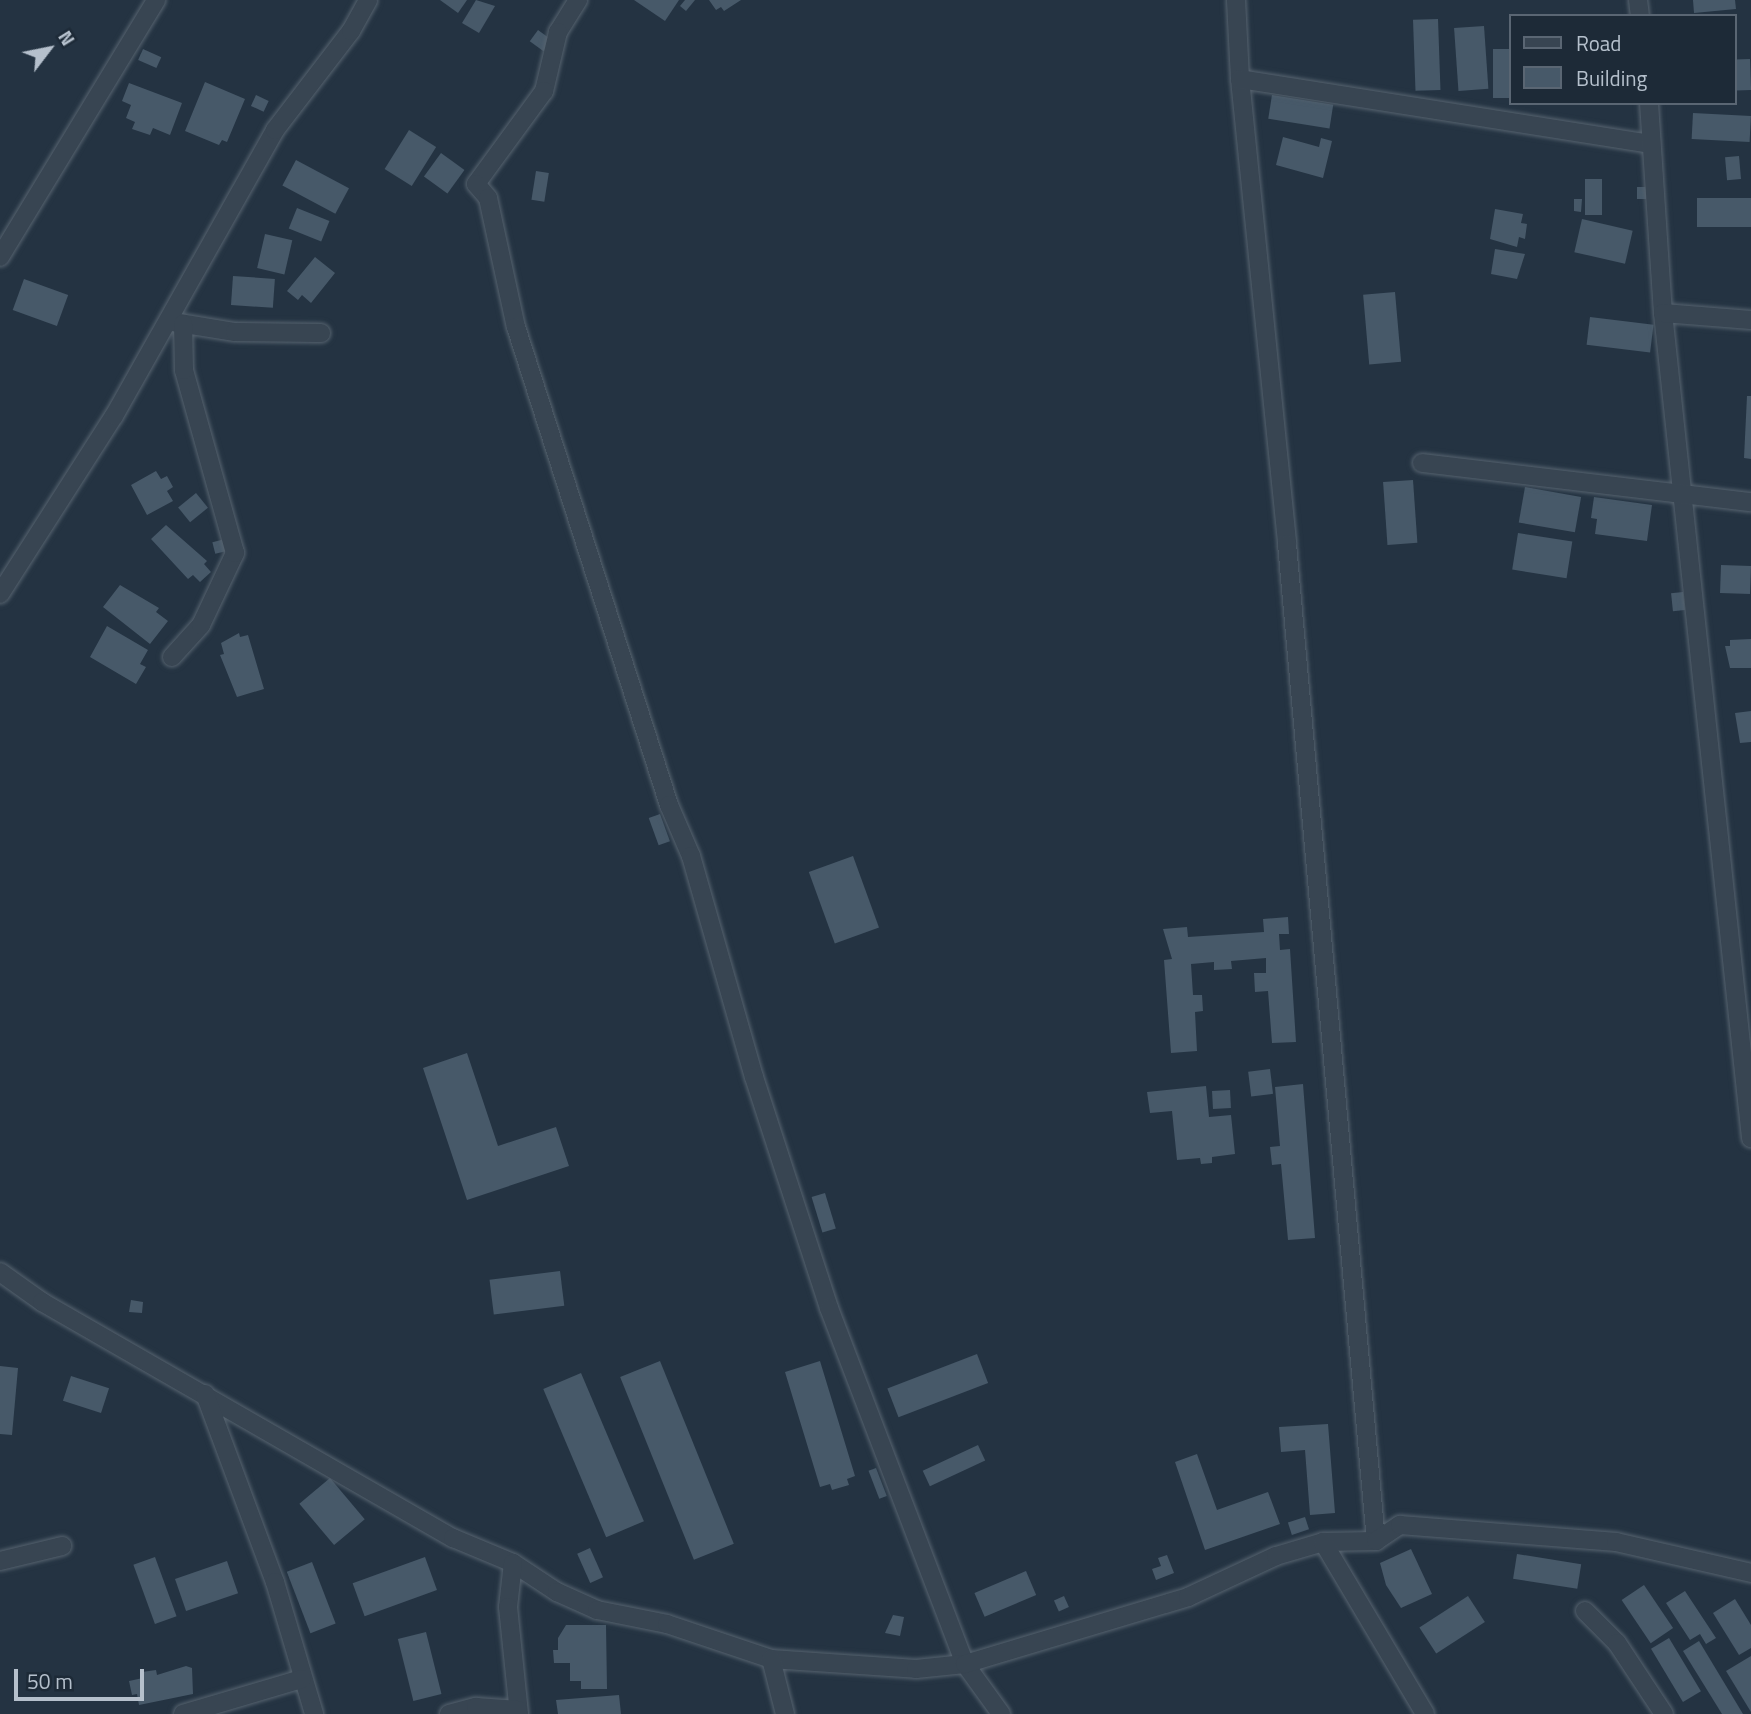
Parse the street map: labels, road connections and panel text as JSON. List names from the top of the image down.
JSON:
{
  "legend": ["Road", "Building"],
  "scale_bar": "50 m",
  "north": "top right"
}
